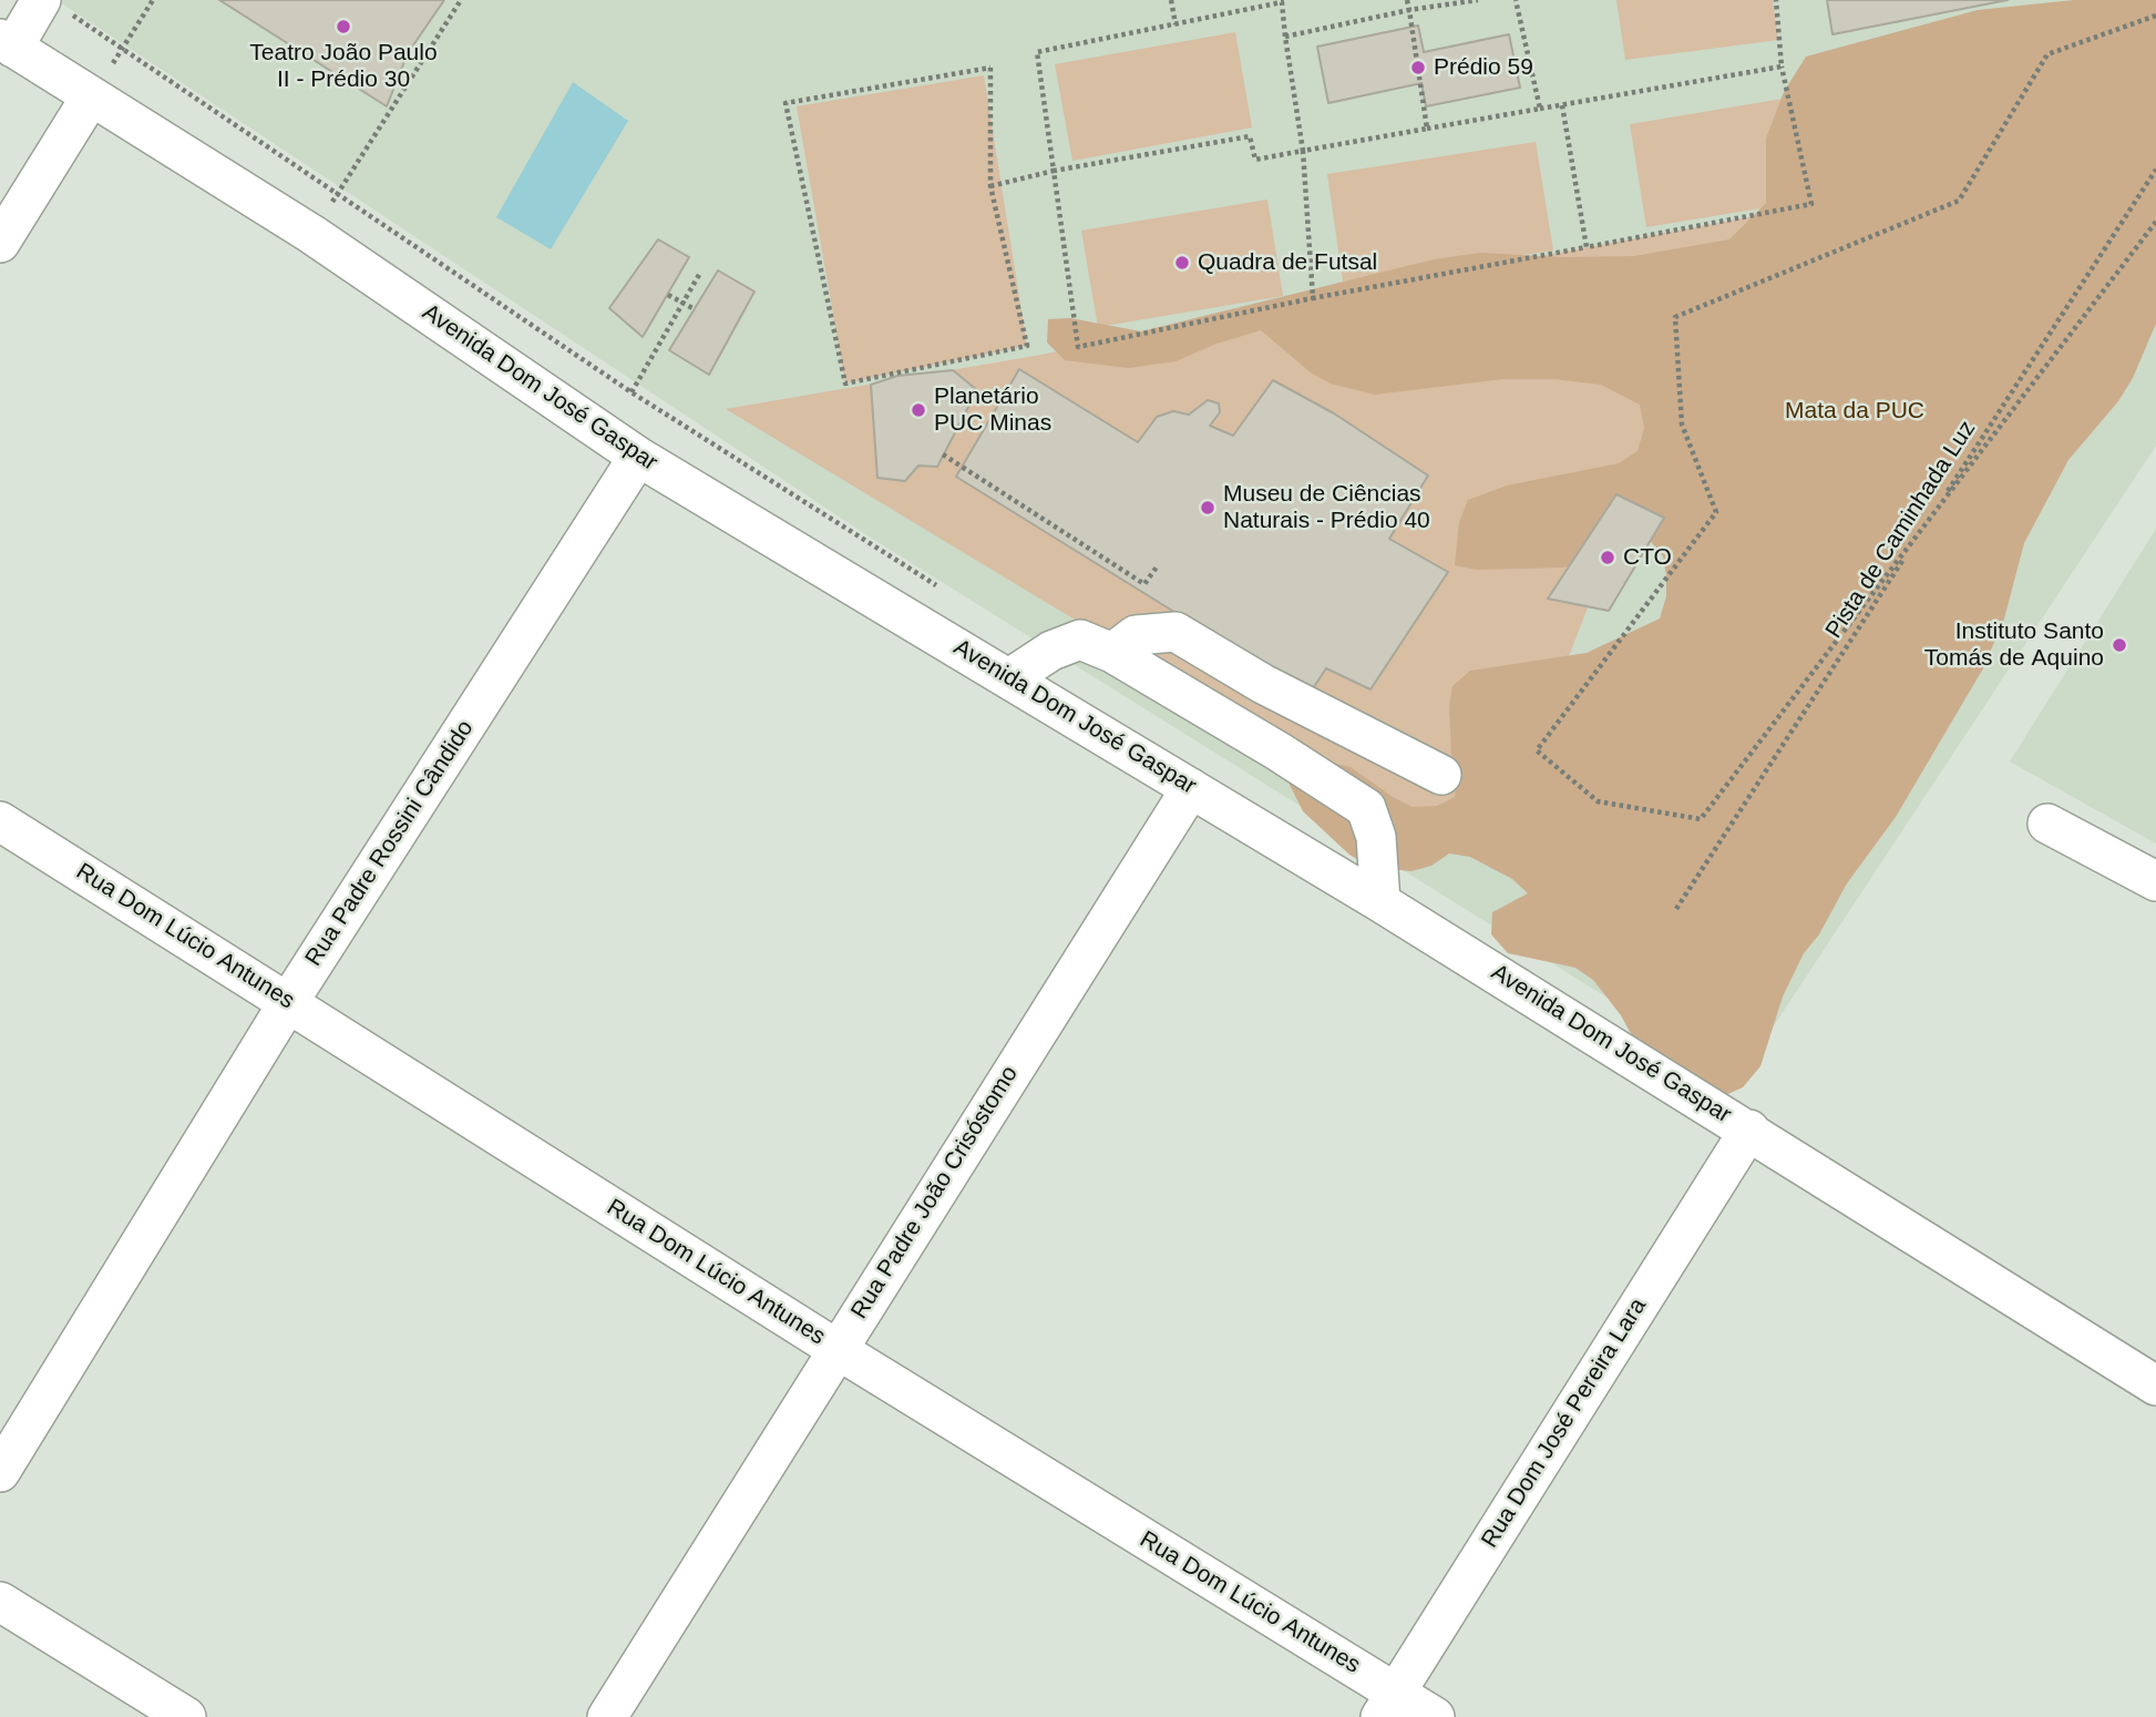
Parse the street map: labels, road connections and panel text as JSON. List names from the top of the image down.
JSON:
{
  "streets": {
    "street": [
      "Avenida Dom José Gaspar",
      "Rua Padre Rossini Cândido",
      "Rua Dom Lúcio Antunes",
      "Rua Padre João Crisóstomo",
      "Rua Dom José Pereira Lara"
    ],
    "path": ["Pista de Caminhada Luz"]
  },
  "crossings": [
    ["Avenida Dom José Gaspar", "Rua Padre Rossini Cândido"],
    ["Avenida Dom José Gaspar", "Rua Padre João Crisóstomo"],
    ["Avenida Dom José Gaspar", "Rua Dom José Pereira Lara"],
    ["Rua Padre Rossini Cândido", "Rua Dom Lúcio Antunes"],
    ["Rua Dom Lúcio Antunes", "Rua Padre João Crisóstomo"],
    ["Rua Dom Lúcio Antunes", "Rua Dom José Pereira Lara"]
  ],
  "parks": ["Mata da PUC"],
  "places": [
    "Teatro João Paulo II - Prédio 30",
    "Prédio 59",
    "Quadra de Futsal",
    "Planetário PUC Minas",
    "Museu de Ciências Naturais - Prédio 40",
    "CTO",
    "Instituto Santo Tomás de Aquino"
  ]
}
